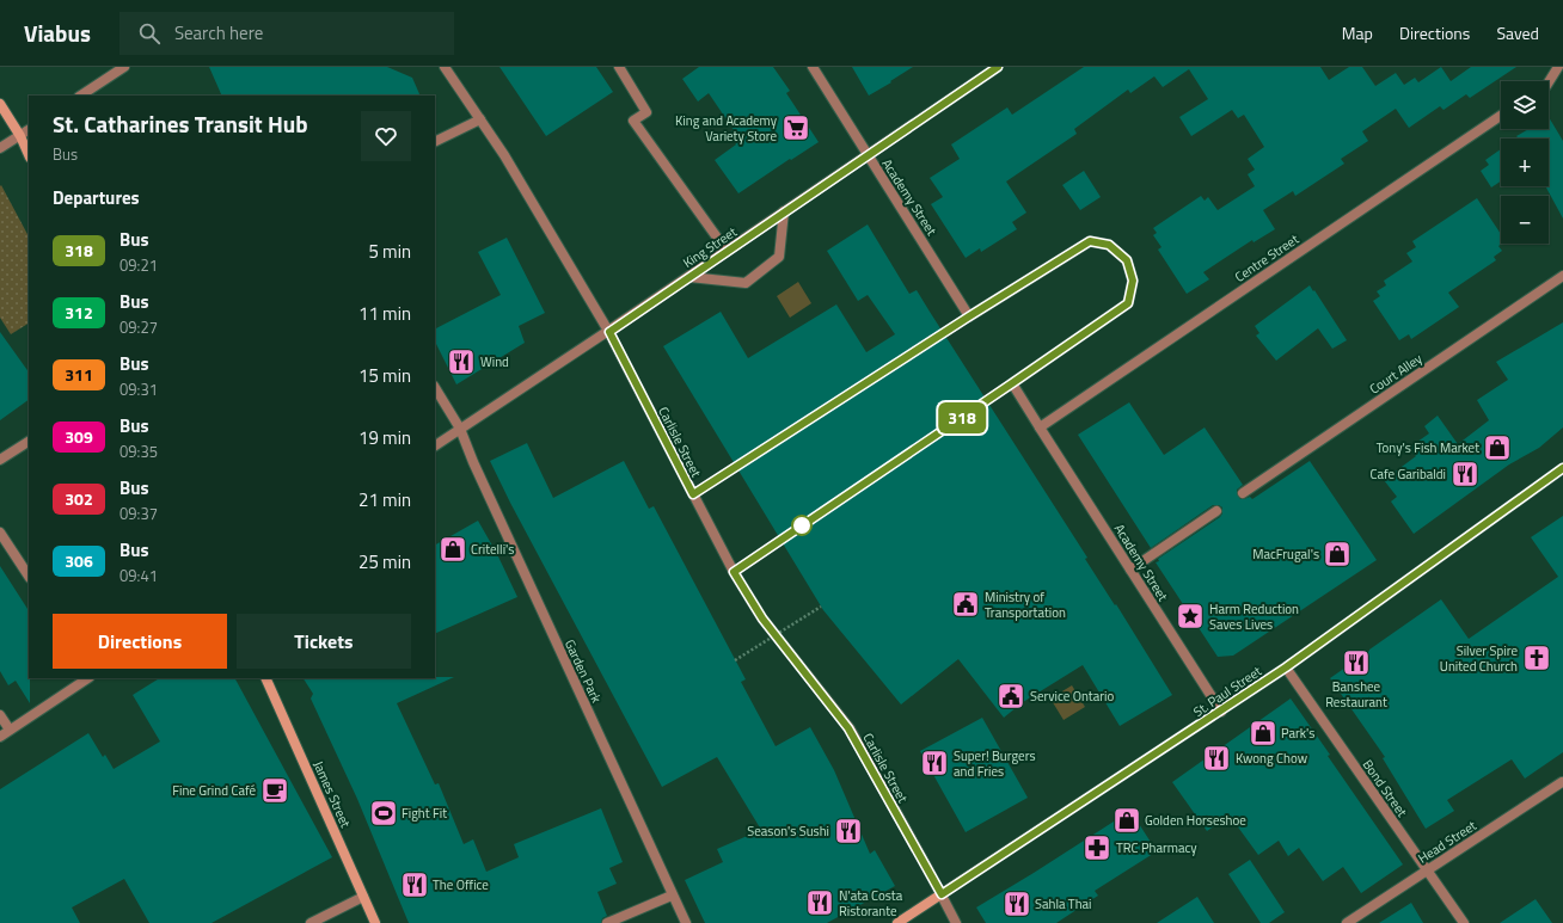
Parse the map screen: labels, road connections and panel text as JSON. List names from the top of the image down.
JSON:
{
  "streets": {
    "main road": ["St. Paul Street", "James Street"],
    "street": [
      "Academy Street",
      "King Street",
      "Centre Street",
      "Court Alley",
      "Carlisle Street",
      "Garden Park",
      "Bond Street",
      "Head Street"
    ]
  },
  "crossings": [
    ["Academy Street", "King Street"],
    ["Academy Street", "Centre Street"],
    ["Academy Street", "St. Paul Street"],
    ["King Street", "Carlisle Street"],
    ["King Street", "Garden Park"],
    ["Carlisle Street", "St. Paul Street"],
    ["St. Paul Street", "Bond Street"],
    ["Bond Street", "Head Street"]
  ],
  "places": {
    "supermarket": ["King and Academy Variety Store"],
    "restaurant": [
      "Wind",
      "Cafe Garibaldi",
      "Banshee Restaurant",
      "Kwong Chow",
      "Super! Burgers and Fries",
      "Season's Sushi",
      "The Office",
      "N'ata Costa Ristorante",
      "Sahla Thai"
    ],
    "shop": [
      "Tony's Fish Market",
      "Critelli's",
      "MacFrugal's",
      "Park's",
      "Golden Horseshoe"
    ],
    "public building": ["Ministry of Transportation", "Service Ontario"],
    "place": ["Harm Reduction Saves Lives"],
    "church": ["Silver Spire United Church"],
    "cafe": ["Fine Grind Café"],
    "sports": ["Fight Fit"],
    "pharmacy": ["TRC Pharmacy"]
  },
  "lines": ["bus line 318"],
  "page": {
    "header": "Viabus",
    "search": "Search here",
    "nav": ["Map", "Directions", "Saved"],
    "on_map": "318",
    "map_buttons": ["+", "−"],
    "heading": [
      ["St. Catharines Transit Hub", "Bus"],
      "Departures"
    ],
    "list": [
      {
        "mark": "318",
        "name": "Bus",
        "note": "09:21",
        "value": "5 min"
      },
      {
        "mark": "312",
        "name": "Bus",
        "note": "09:27",
        "value": "11 min"
      },
      {
        "mark": "311",
        "name": "Bus",
        "note": "09:31",
        "value": "15 min"
      },
      {
        "mark": "309",
        "name": "Bus",
        "note": "09:35",
        "value": "19 min"
      },
      {
        "mark": "302",
        "name": "Bus",
        "note": "09:37",
        "value": "21 min"
      },
      {
        "mark": "306",
        "name": "Bus",
        "note": "09:41",
        "value": "25 min"
      }
    ],
    "buttons": ["Directions", "Tickets"]
  }
}
